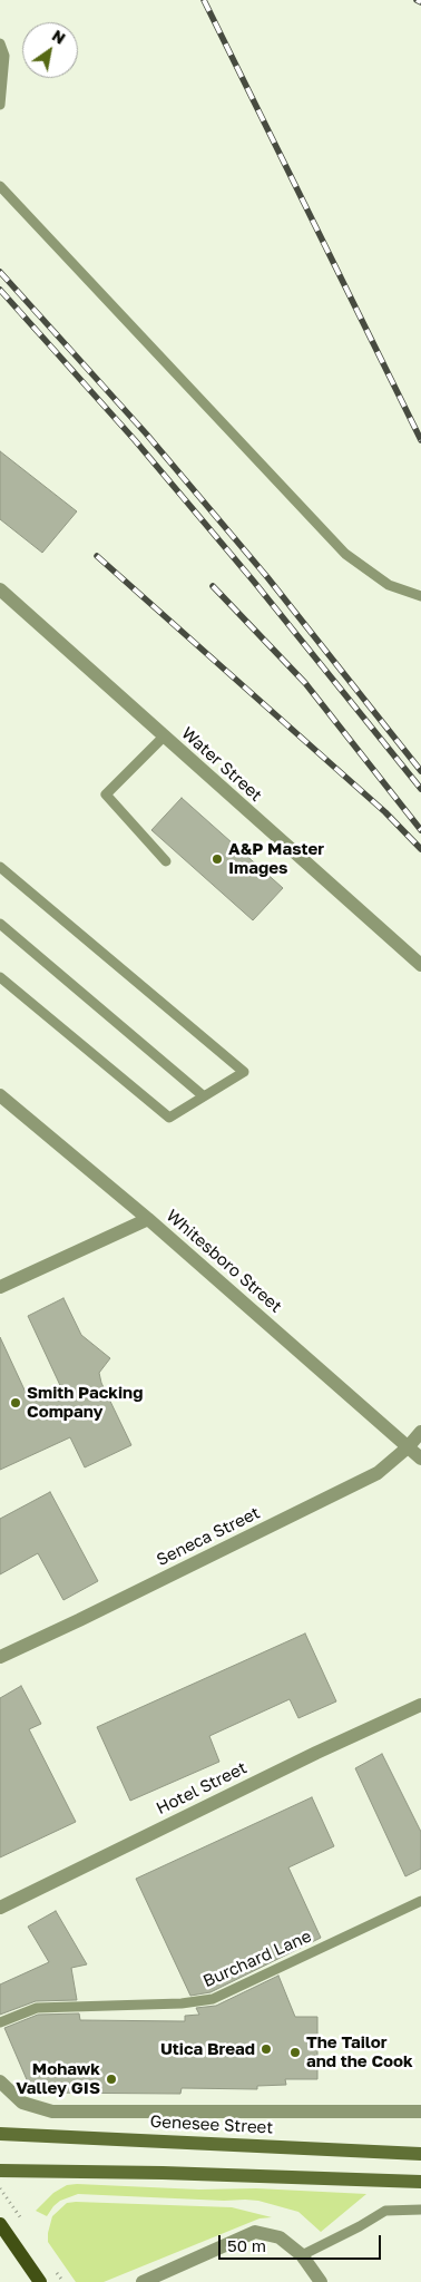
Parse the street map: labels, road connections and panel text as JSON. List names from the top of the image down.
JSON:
{
  "streets": {
    "main road": ["Genesee Street"],
    "street": [
      "Water Street",
      "Whitesboro Street",
      "Seneca Street",
      "Hotel Street"
    ],
    "lane": ["Burchard Lane"]
  },
  "crossings": [
    ["Whitesboro Street", "Seneca Street"]
  ],
  "places": [
    "A&P Master Images",
    "Smith Packing Company",
    "Utica Bread",
    "The Tailor and the Cook",
    "Mohawk Valley GIS"
  ],
  "scale_bar": "50 m",
  "north": "top right"
}
